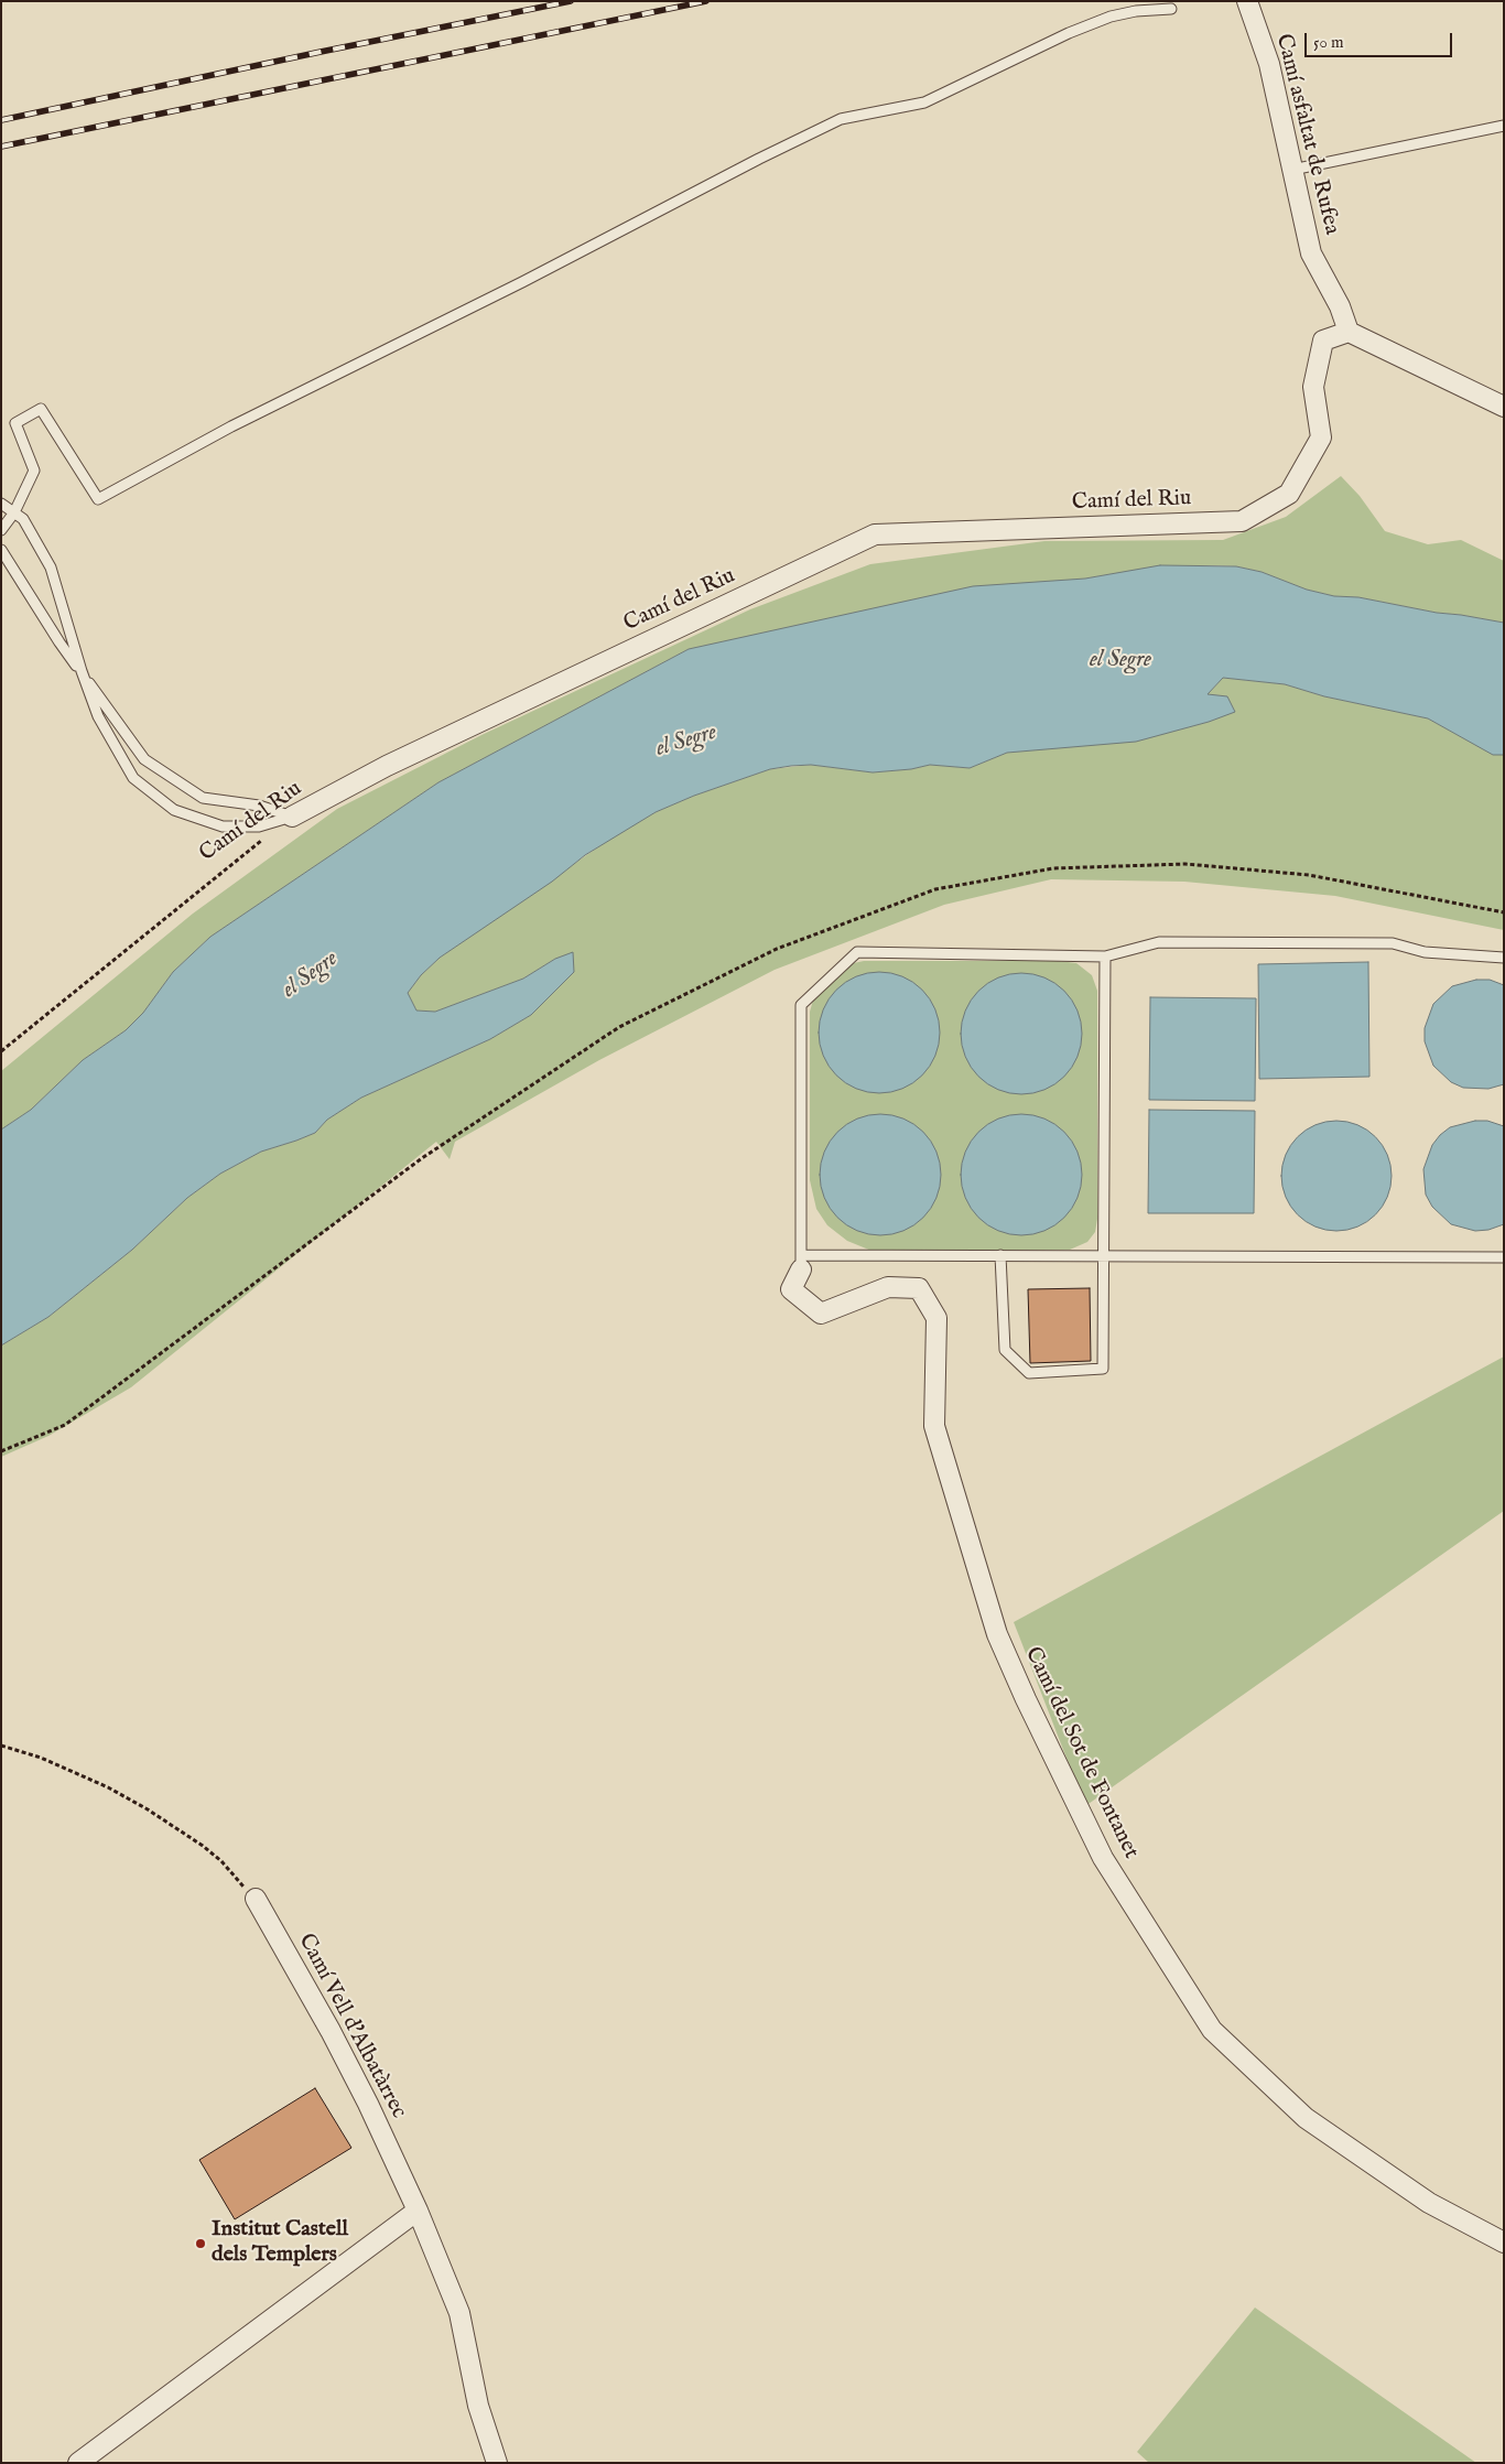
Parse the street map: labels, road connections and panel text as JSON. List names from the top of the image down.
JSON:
{
  "streets": {
    "street": [
      "Camí asfaltat de Rufea",
      "Camí del Riu",
      "Camí del Sot de Fontanet",
      "Camí Vell d'Albatàrrec"
    ]
  },
  "crossings": [
    ["Camí asfaltat de Rufea", "Camí del Riu"]
  ],
  "water": ["el Segre"],
  "places": ["Institut Castell dels Templers"],
  "scale_bar": "50 m"
}
